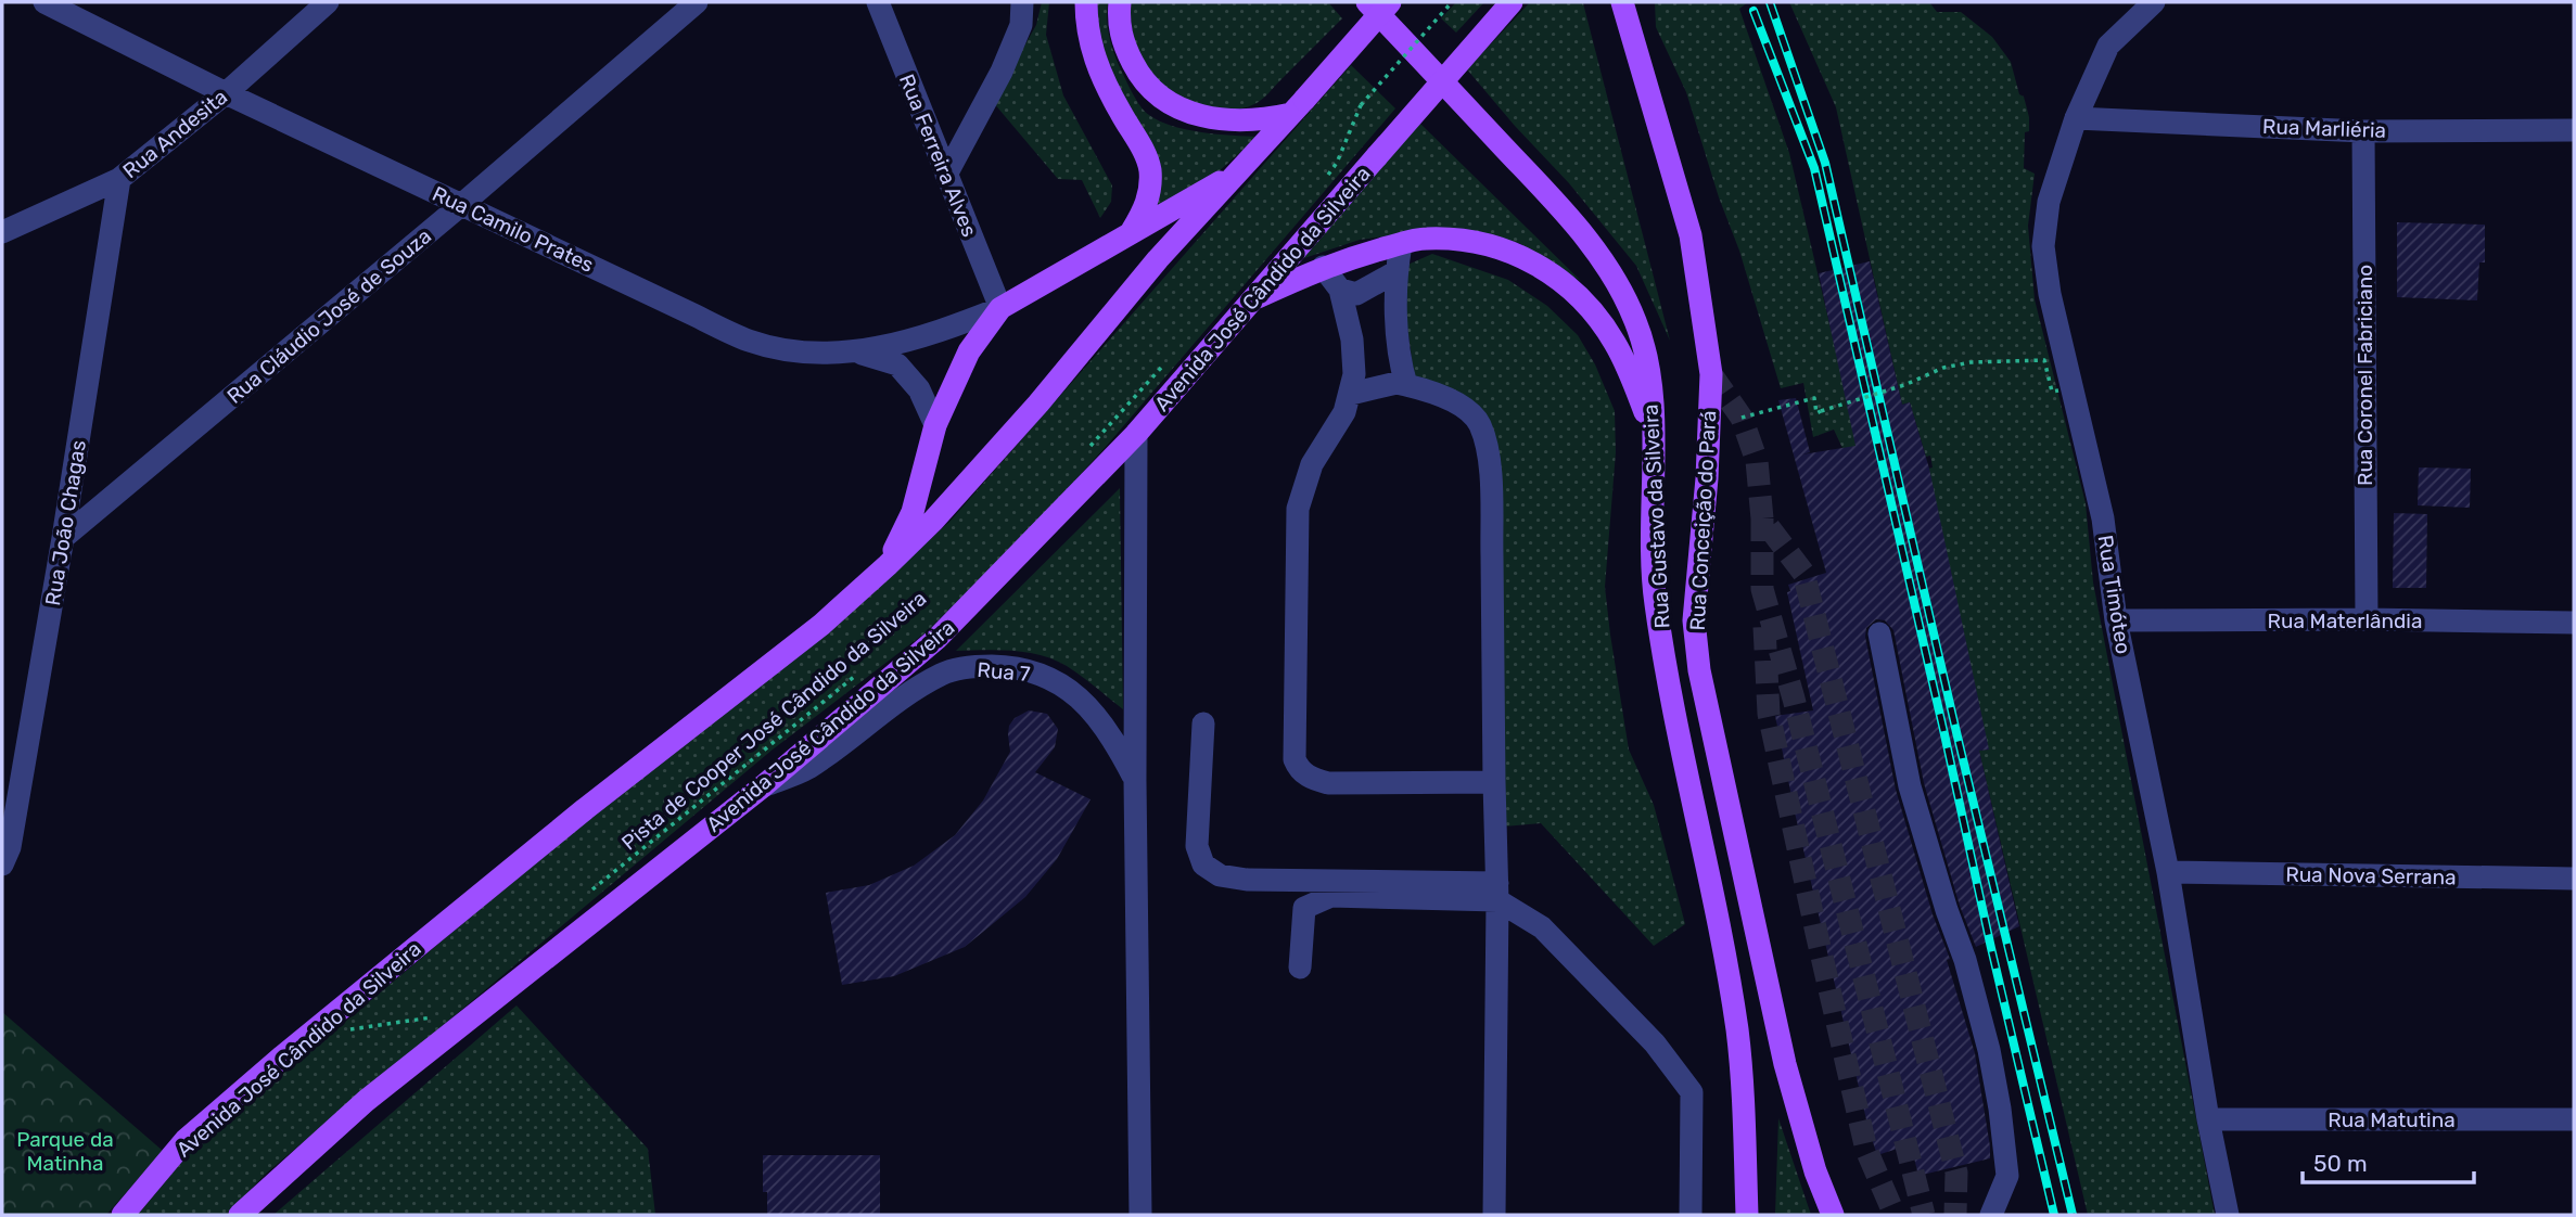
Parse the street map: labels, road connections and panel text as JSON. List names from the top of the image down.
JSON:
{
  "streets": {
    "main road": ["Avenida José Cândido da Silveira", "Rua Gustavo da Silveira", "Rua Conceição do Pará"],
    "street": [
      "Rua Marliéria",
      "Rua Andesita",
      "Rua Ferreira Alves",
      "Rua Camilo Prates",
      "Rua Cláudio José de Souza",
      "Rua Coronel Fabriciano",
      "Rua João Chagas",
      "Rua Timóteo",
      "Rua Materlândia",
      "Rua 7",
      "Rua Nova Serrana",
      "Rua Matutina"
    ],
    "path": ["Pista de Cooper José Cândido da Silveira"]
  },
  "crossings": [
    ["Rua Marliéria", "Rua Coronel Fabriciano"],
    ["Rua Marliéria", "Rua Timóteo"],
    ["Rua Andesita", "Rua Camilo Prates"],
    ["Rua Andesita", "Rua João Chagas"],
    ["Rua Ferreira Alves", "Rua Camilo Prates"],
    ["Rua Camilo Prates", "Rua Cláudio José de Souza"],
    ["Avenida José Cândido da Silveira", "Rua 7"],
    ["Rua Cláudio José de Souza", "Rua João Chagas"],
    ["Rua Coronel Fabriciano", "Rua Materlândia"],
    ["Rua Timóteo", "Rua Materlândia"],
    ["Rua Timóteo", "Rua Nova Serrana"],
    ["Rua Timóteo", "Rua Matutina"]
  ],
  "parks": ["Parque da Matinha"],
  "scale_bar": "50 m"
}
